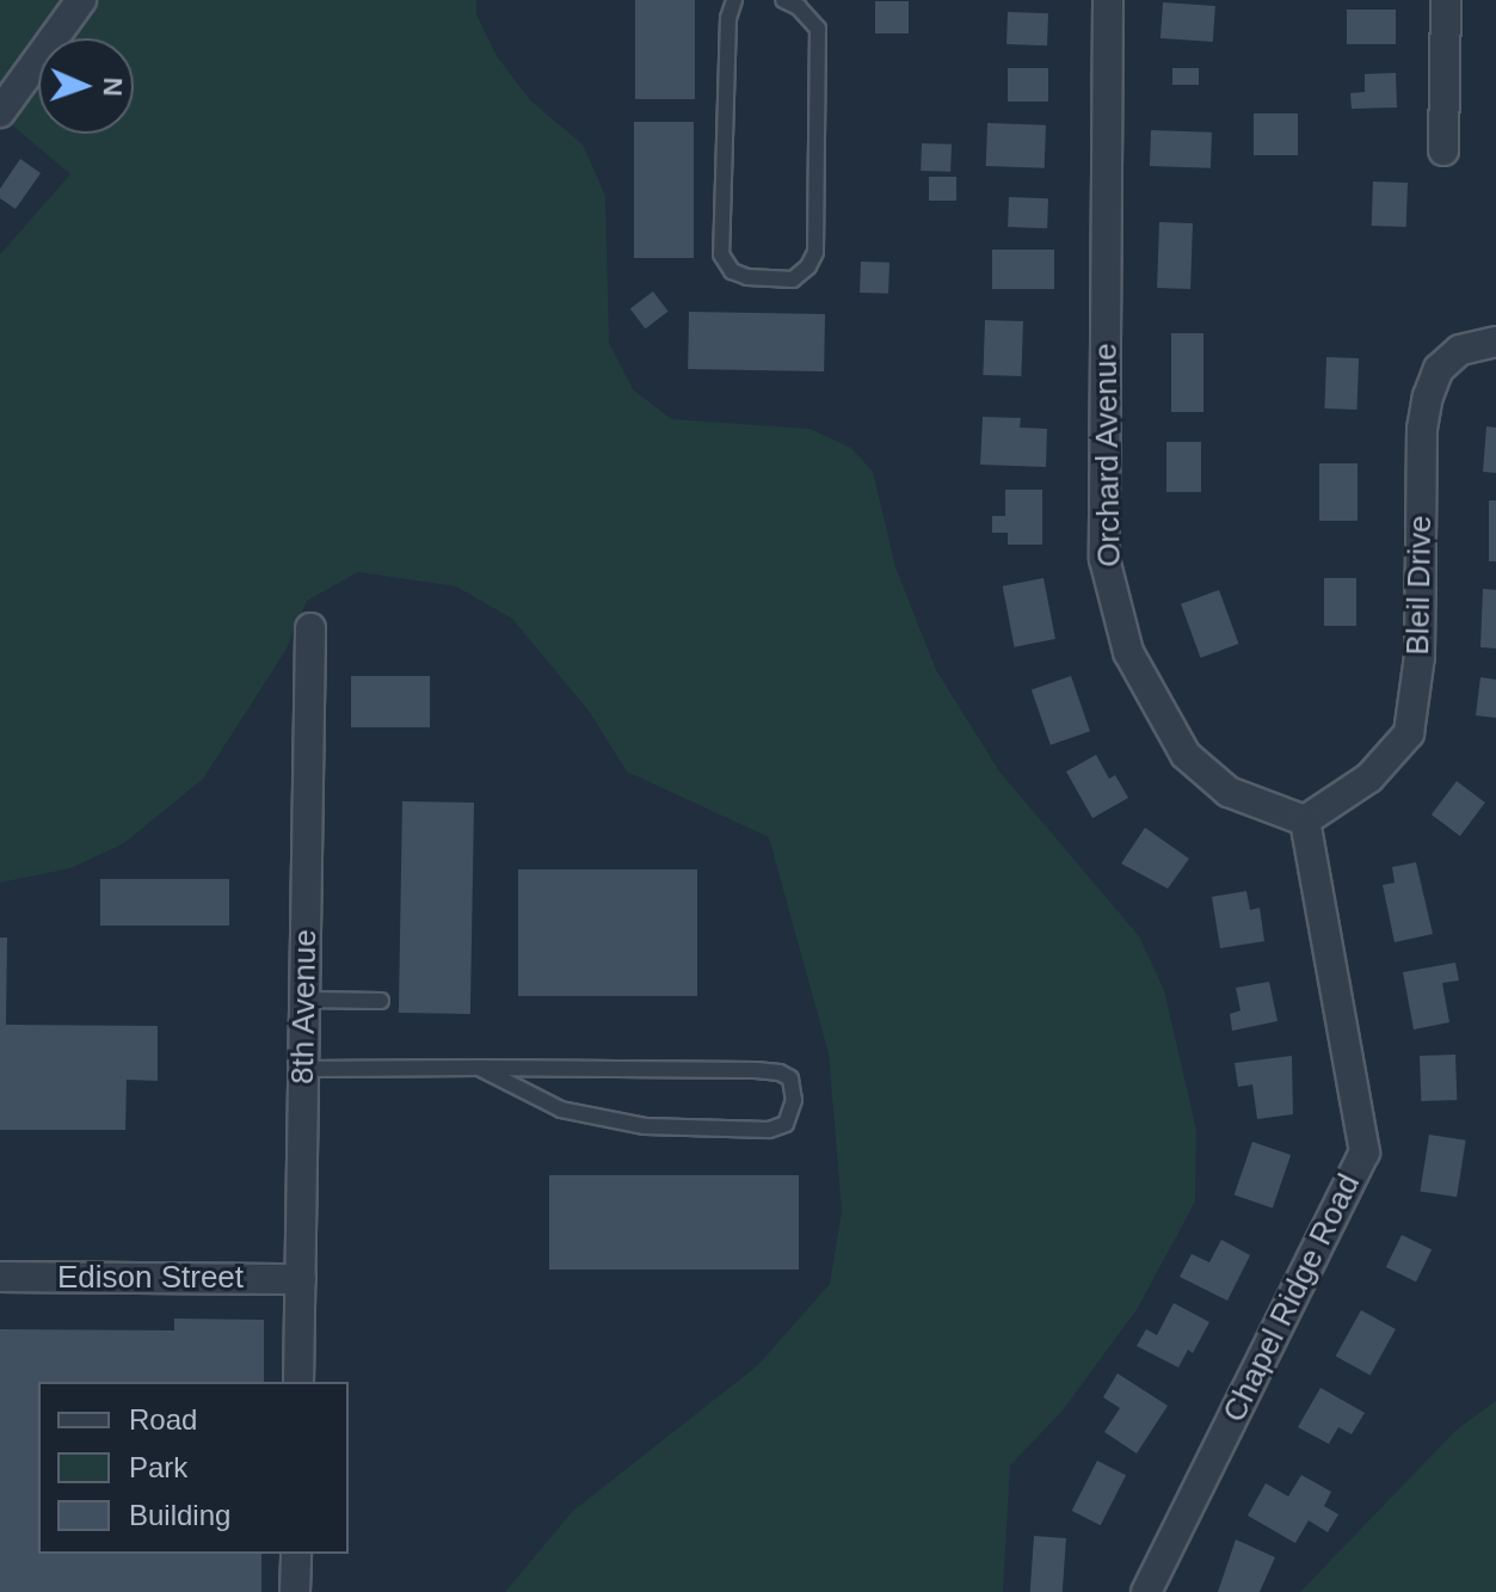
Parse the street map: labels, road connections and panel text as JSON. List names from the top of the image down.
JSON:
{
  "streets": {
    "street": [
      "Orchard Avenue",
      "Bleil Drive",
      "8th Avenue",
      "Edison Street",
      "Chapel Ridge Road"
    ]
  },
  "crossings": [
    ["Orchard Avenue", "Bleil Drive"],
    ["Orchard Avenue", "Chapel Ridge Road"],
    ["Bleil Drive", "Chapel Ridge Road"],
    ["8th Avenue", "Edison Street"]
  ],
  "legend": ["Road", "Park", "Building"],
  "north": "right"
}
